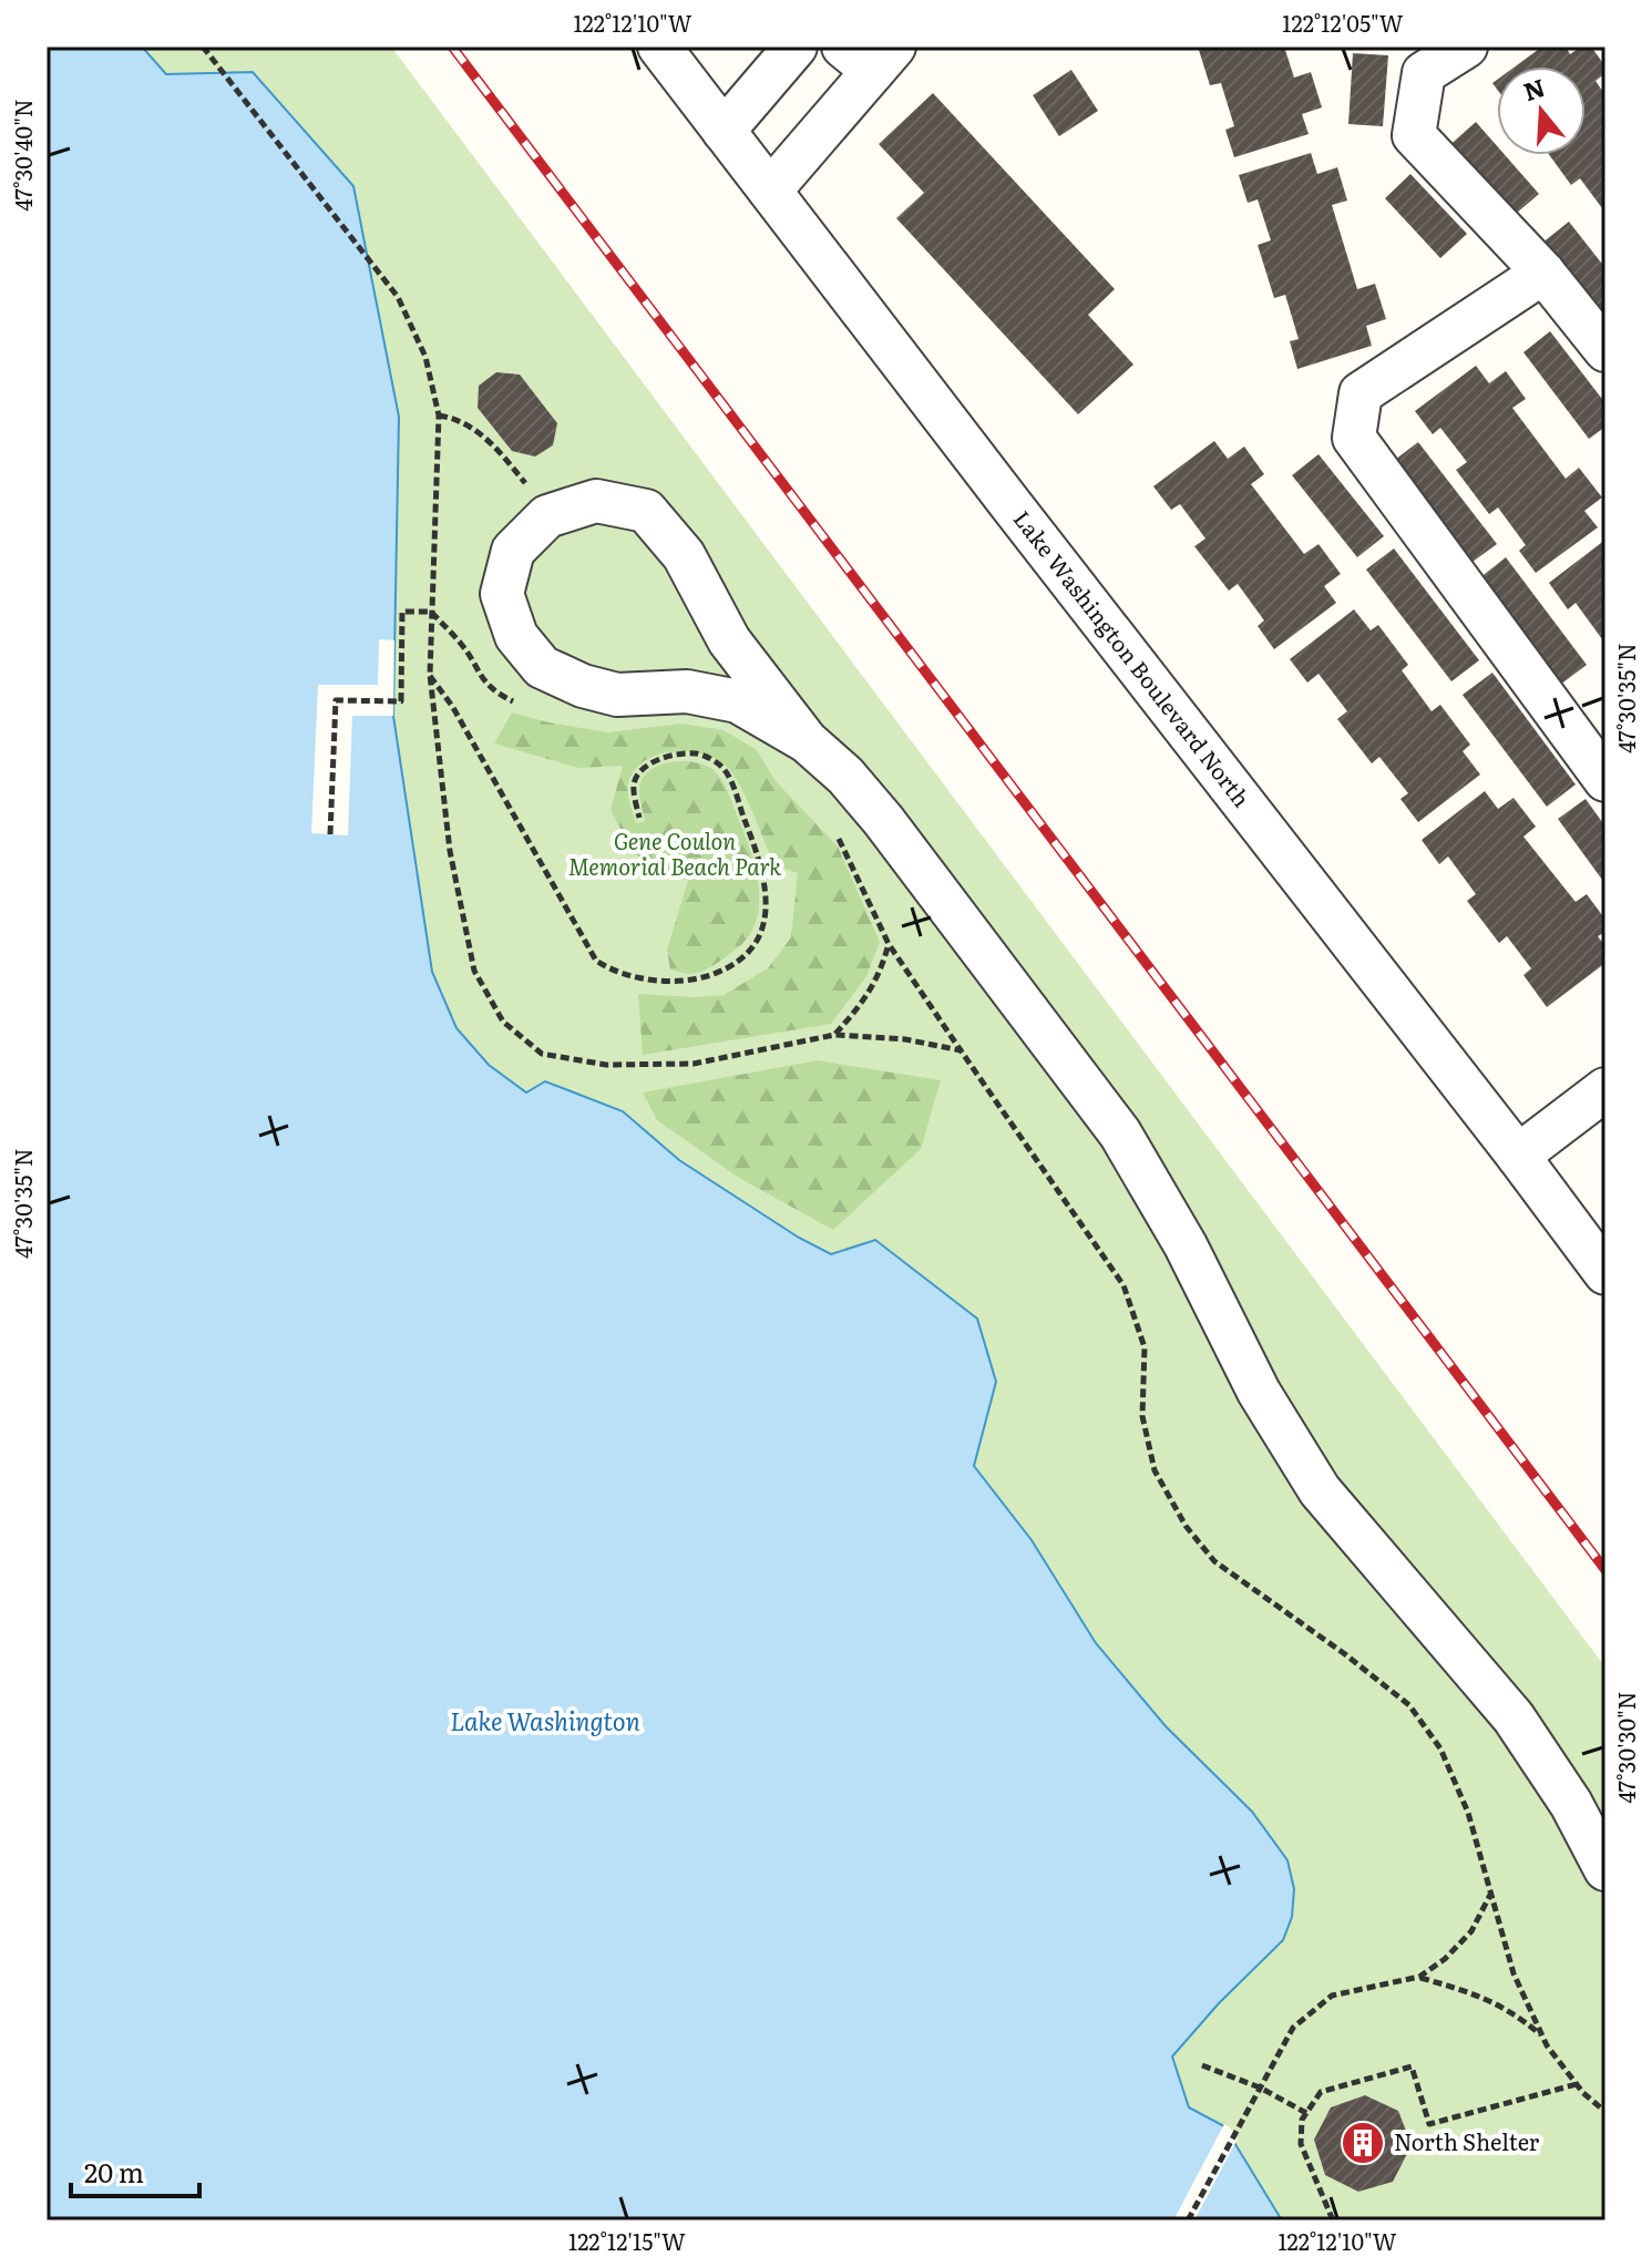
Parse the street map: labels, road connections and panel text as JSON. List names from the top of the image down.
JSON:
{
  "streets": {
    "street": ["Lake Washington Boulevard North"]
  },
  "water": ["Lake Washington"],
  "parks": ["Gene Coulon Memorial Beach Park"],
  "places": {
    "building": ["North Shelter"]
  },
  "scale_bar": "20 m",
  "north": "top",
  "coordinates": [
    "122°12'10\"W",
    "122°12'05\"W",
    "47°30'40\"N",
    "47°30'35\"N",
    "47°30'30\"N",
    "122°12'15\"W"
  ]
}
